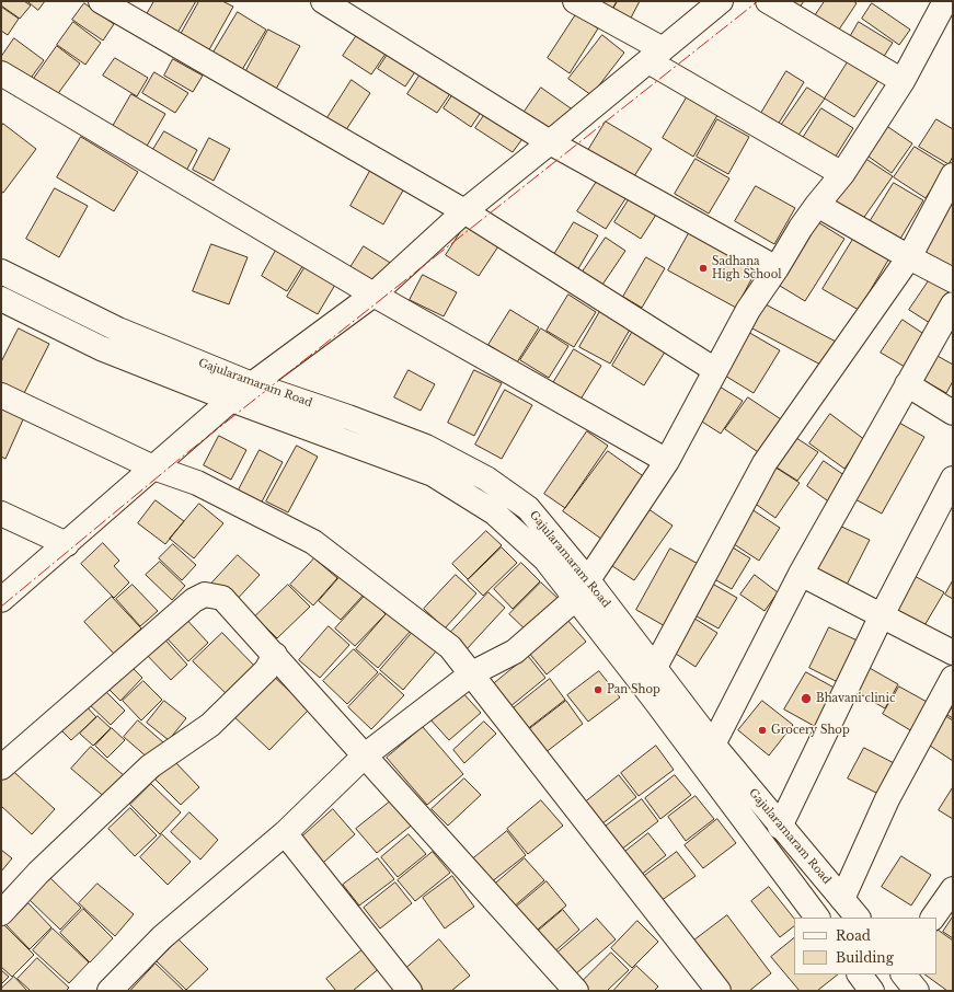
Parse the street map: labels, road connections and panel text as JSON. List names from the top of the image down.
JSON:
{
  "streets": {
    "street": ["Gajularamaram Road"]
  },
  "places": [
    "Sadhana High School",
    "Pan Shop",
    "Bhavani clinic",
    "Grocery Shop"
  ],
  "legend": ["Road", "Building"]
}
